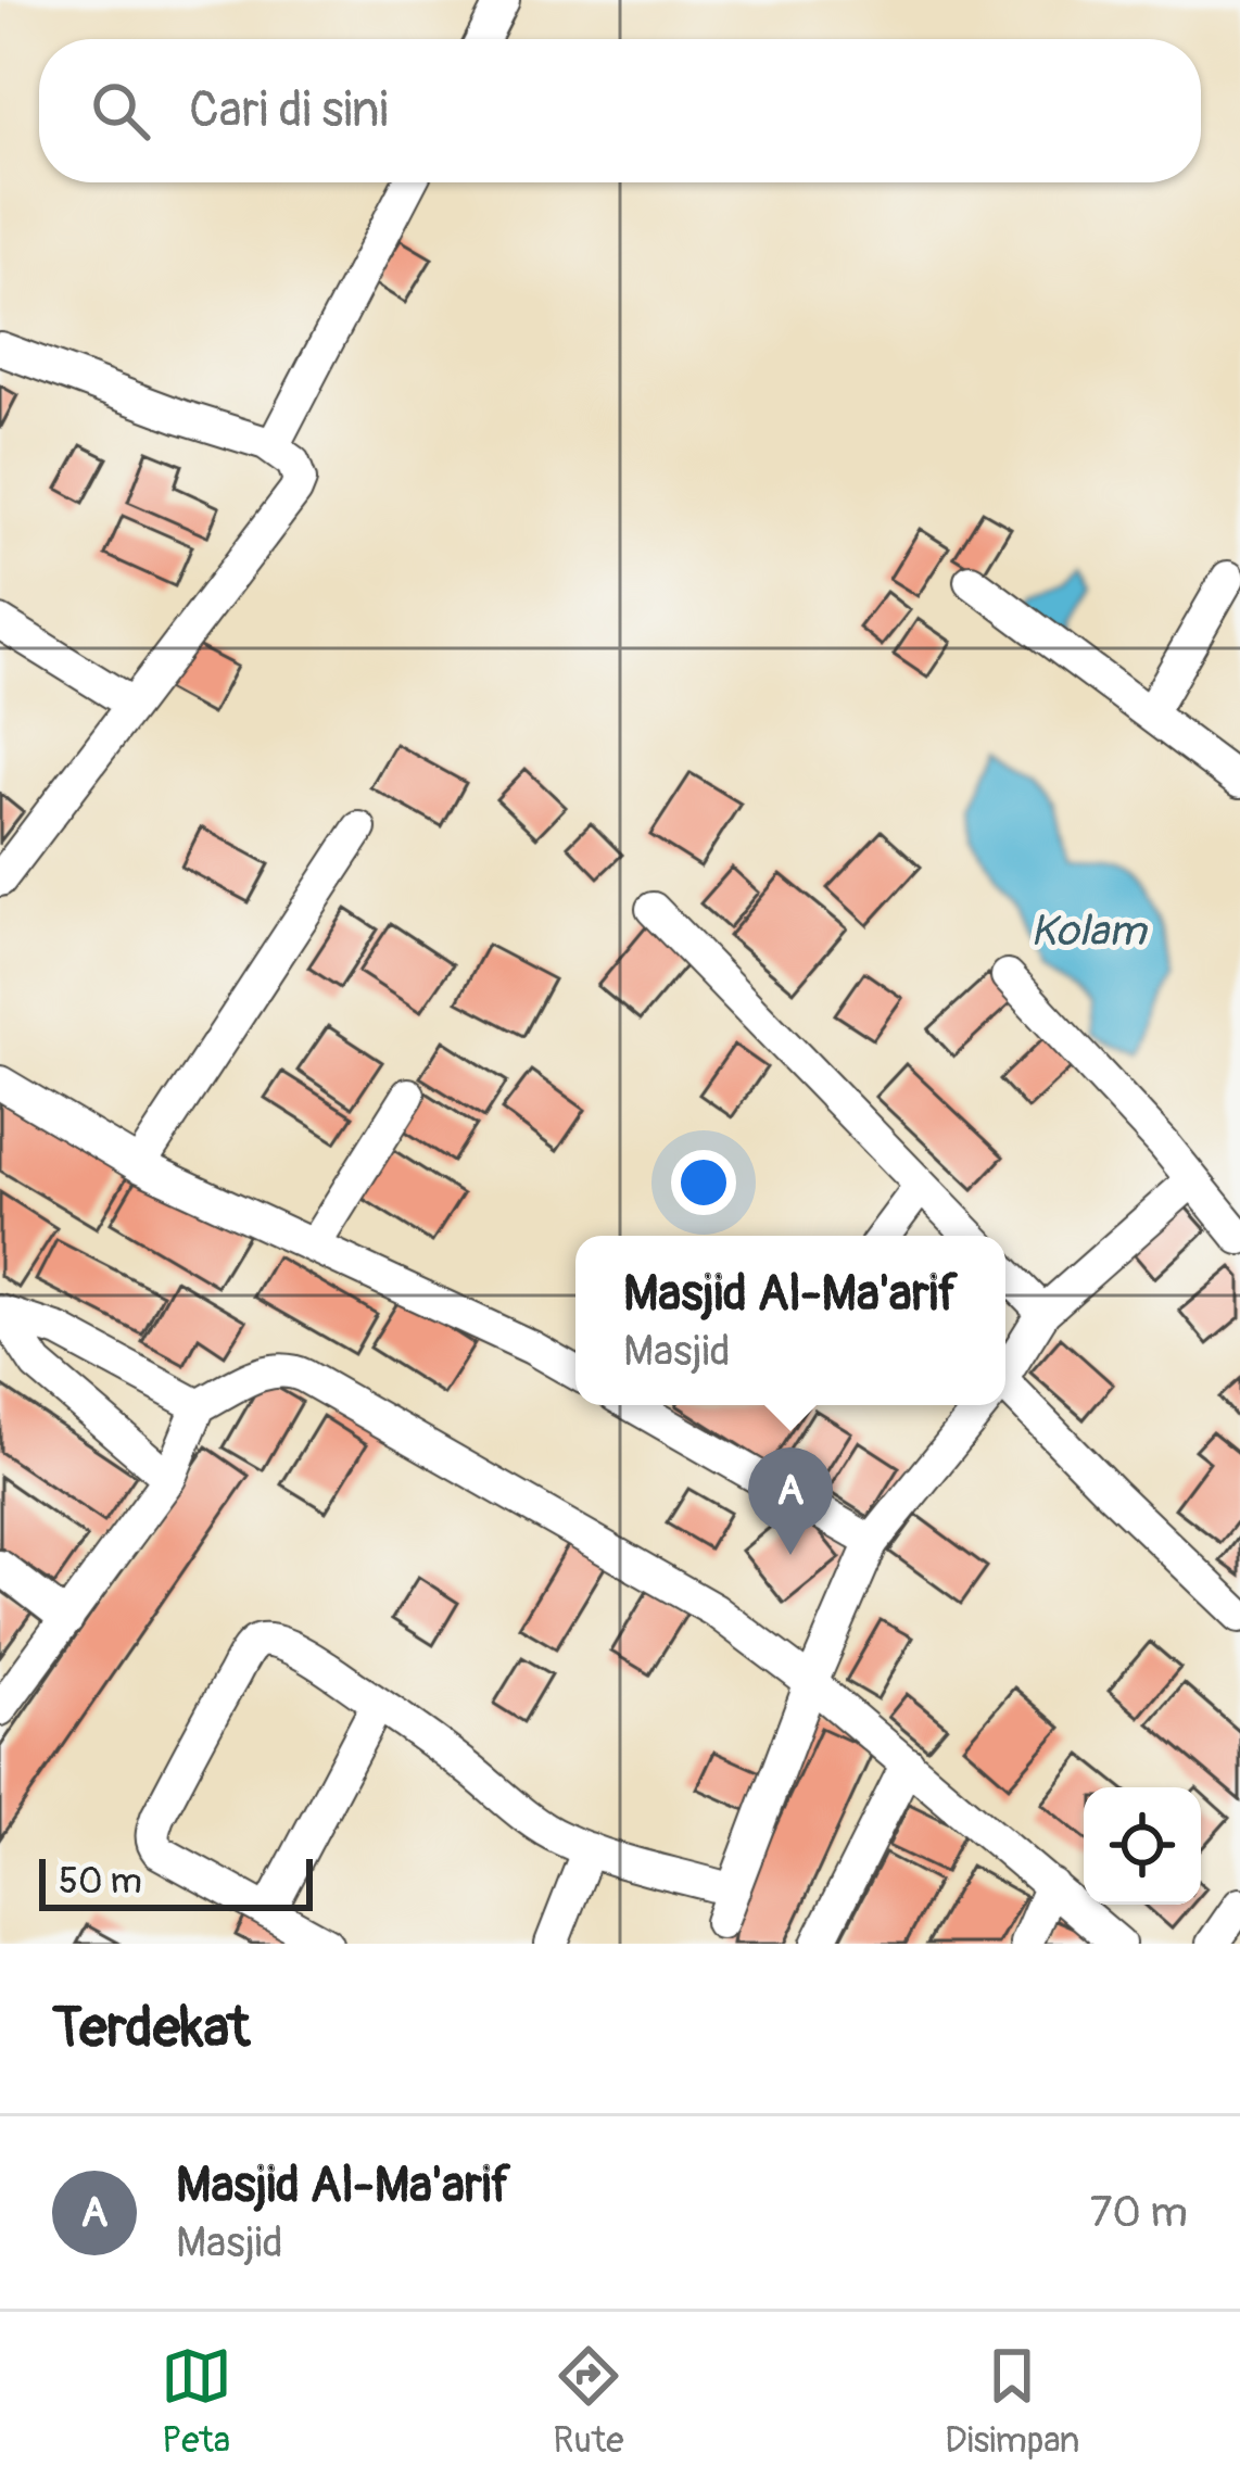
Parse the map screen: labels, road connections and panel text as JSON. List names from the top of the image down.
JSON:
{
  "water": ["Kolam"],
  "scale_bar": "50 m",
  "page": {
    "search": "Cari di sini",
    "popup": ["Masjid Al-Ma'arif", "Masjid"],
    "pins": "A",
    "scale": "50 m",
    "heading": "Terdekat",
    "list": [
      {
        "mark": "A",
        "name": "Masjid Al-Ma'arif",
        "note": "Masjid",
        "value": "70 m"
      }
    ],
    "nav": ["Peta", "Rute", "Disimpan"]
  }
}
